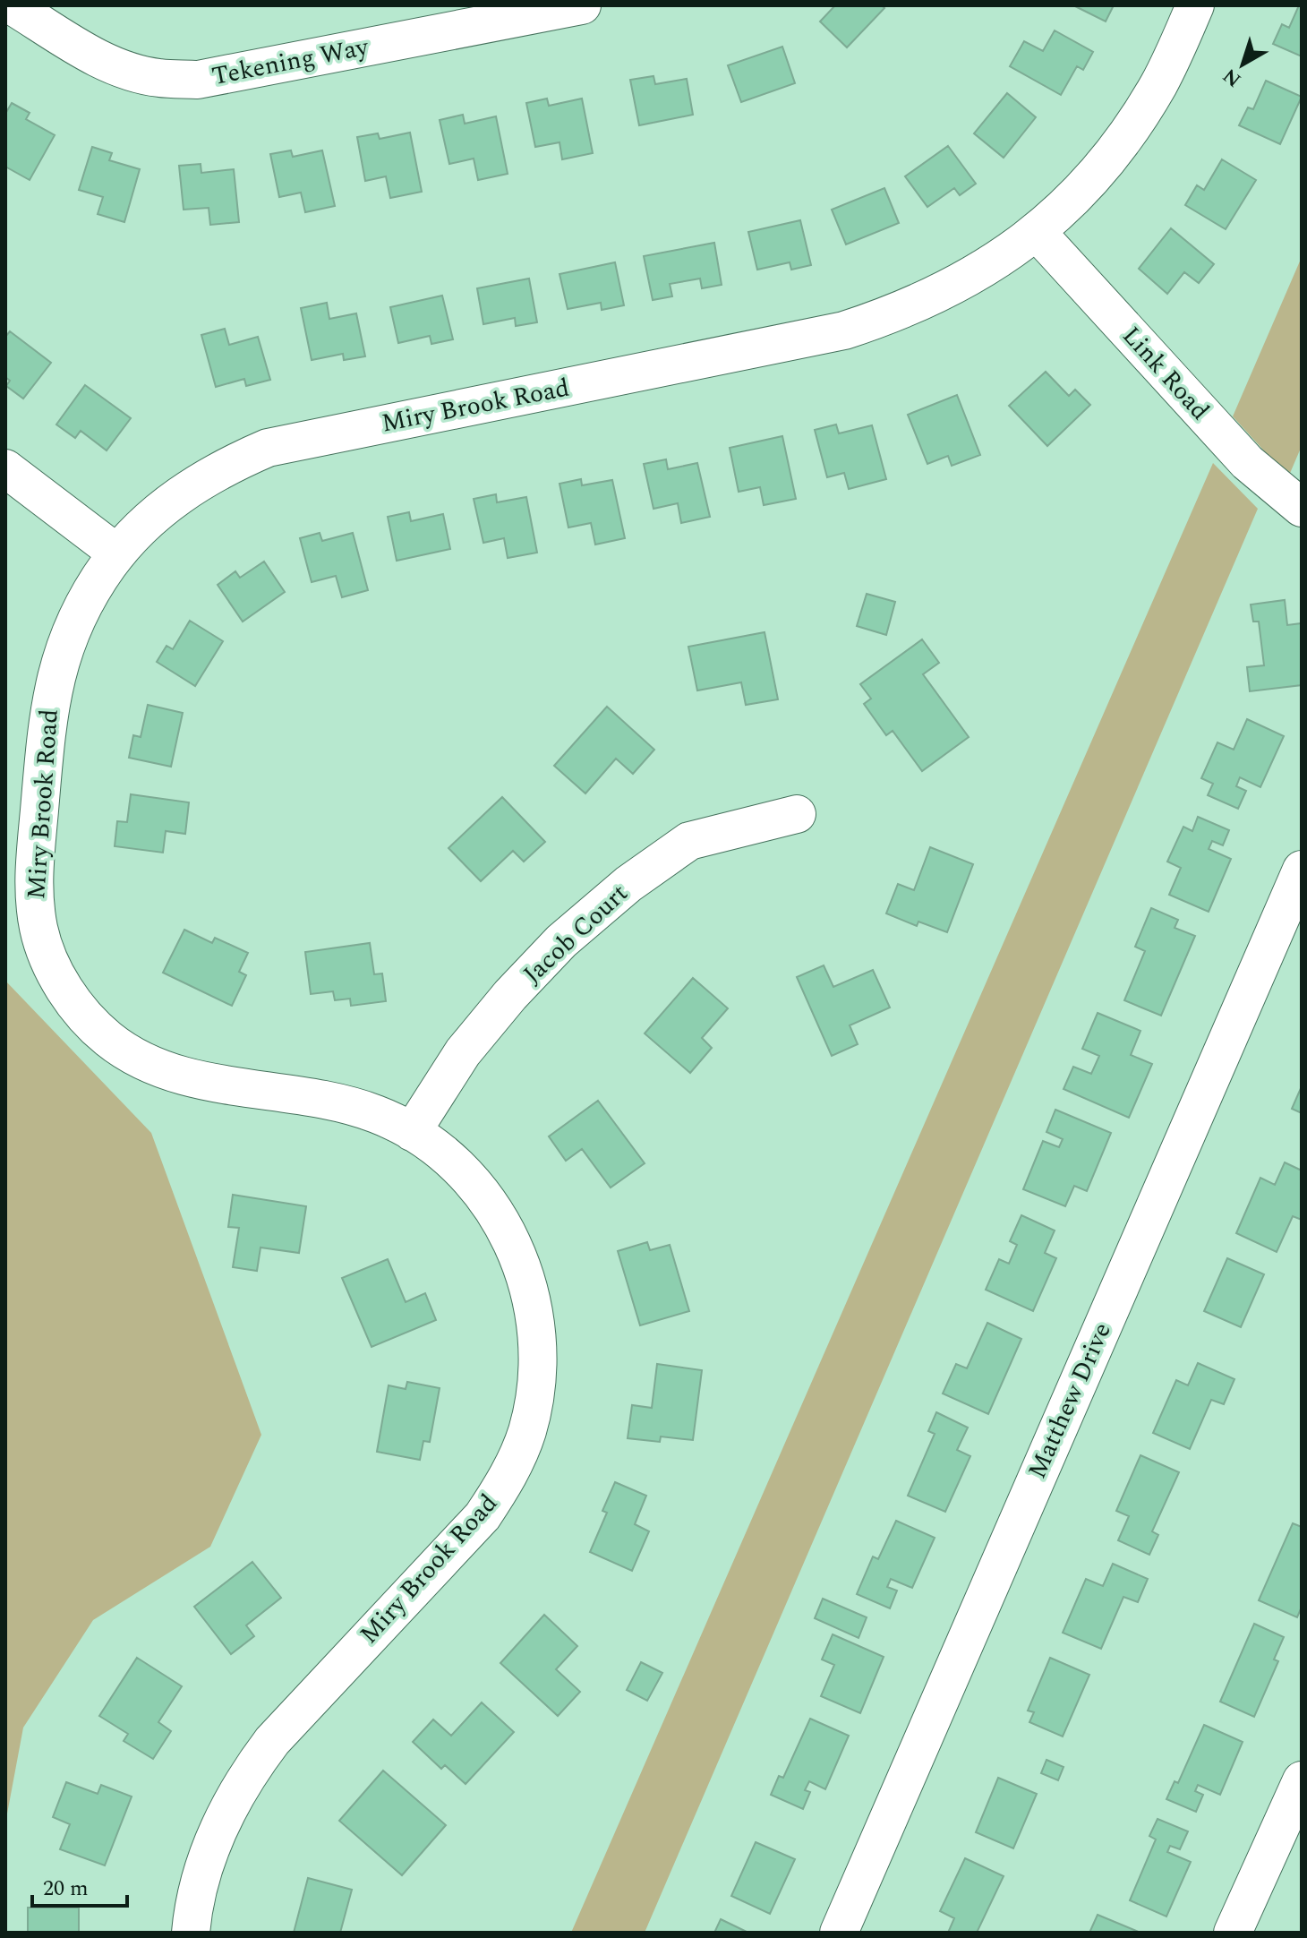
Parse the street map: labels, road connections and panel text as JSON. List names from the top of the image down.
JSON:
{
  "streets": {
    "street": [
      "Tekening Way",
      "Link Road",
      "Miry Brook Road",
      "Jacob Court",
      "Matthew Drive"
    ]
  },
  "crossings": [
    ["Link Road", "Miry Brook Road"],
    ["Miry Brook Road", "Jacob Court"]
  ],
  "scale_bar": "20 m",
  "north": "bottom left"
}
